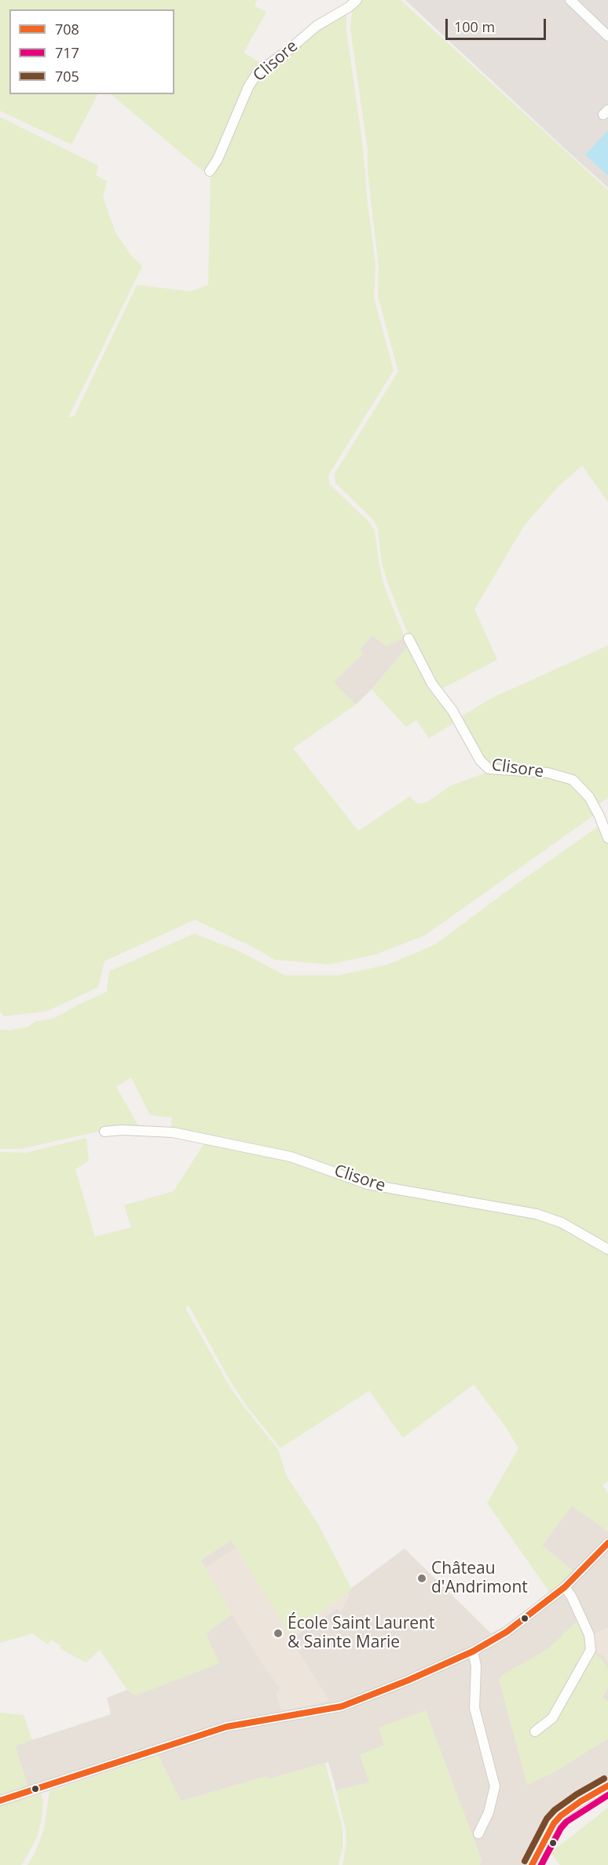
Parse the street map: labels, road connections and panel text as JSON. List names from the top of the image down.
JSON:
{
  "streets": {
    "street": ["Clisore"]
  },
  "places": ["Château d'Andrimont", "École Saint Laurent & Sainte Marie"],
  "lines": ["transit line 708", "transit line 705", "transit line 717"],
  "legend": ["708", "717", "705"],
  "scale_bar": "100 m"
}
